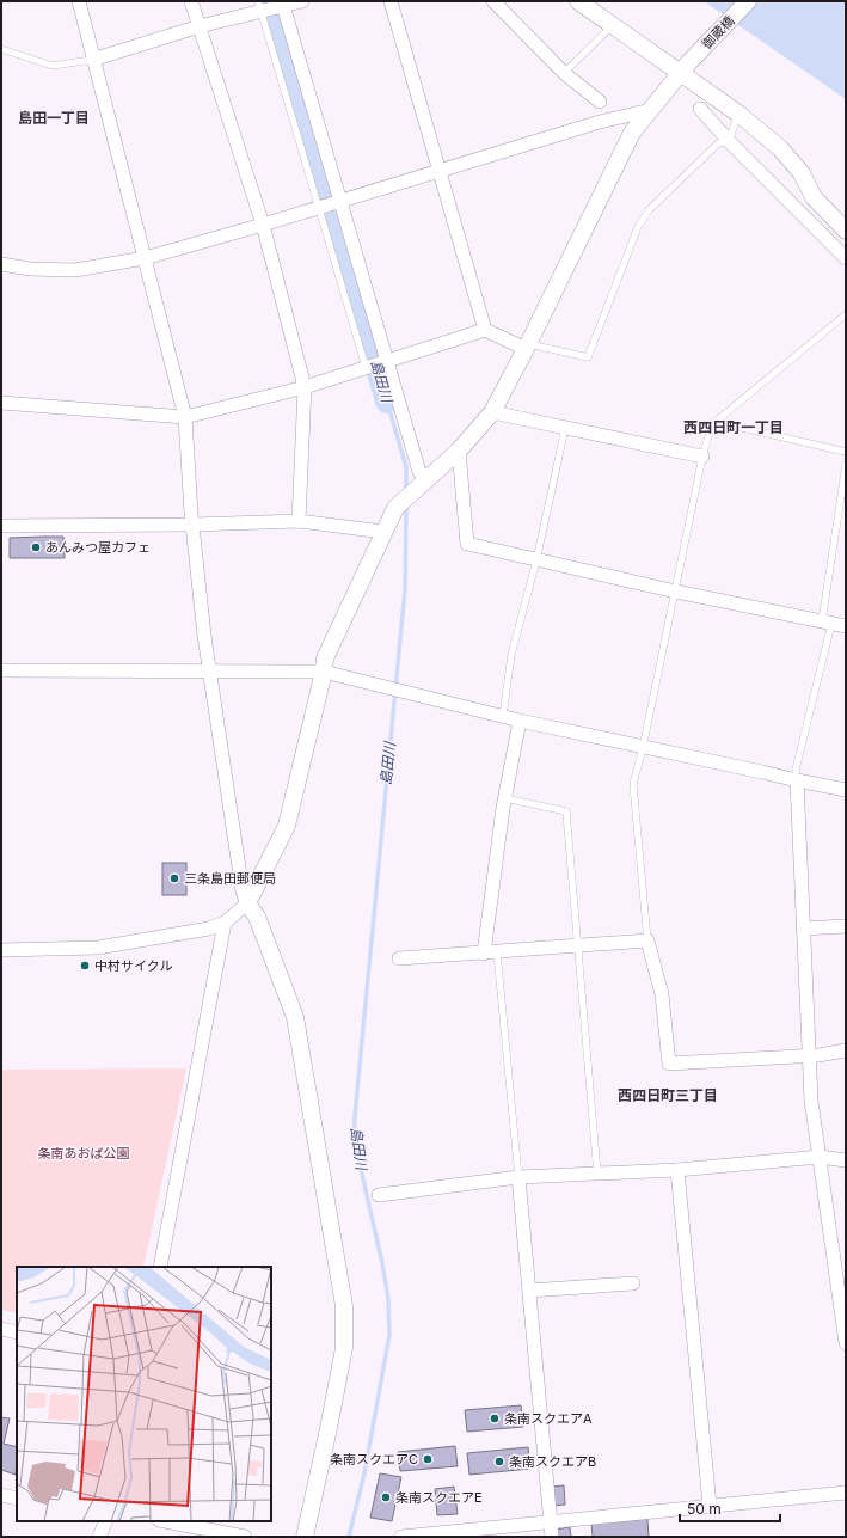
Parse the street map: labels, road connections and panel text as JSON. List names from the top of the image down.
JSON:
{
  "streets": {
    "street": ["御蔵橋"]
  },
  "districts": ["島田一丁目", "西四日町一丁目", "西四日町三丁目"],
  "water": ["島田川"],
  "parks": ["条南あおば公園"],
  "places": [
    "あんみつ屋カフェ",
    "三条島田郵便局",
    "中村サイクル",
    "条南スクエアA",
    "条南スクエアC",
    "条南スクエアB",
    "条南スクエアE"
  ],
  "scale_bar": "50 m"
}
